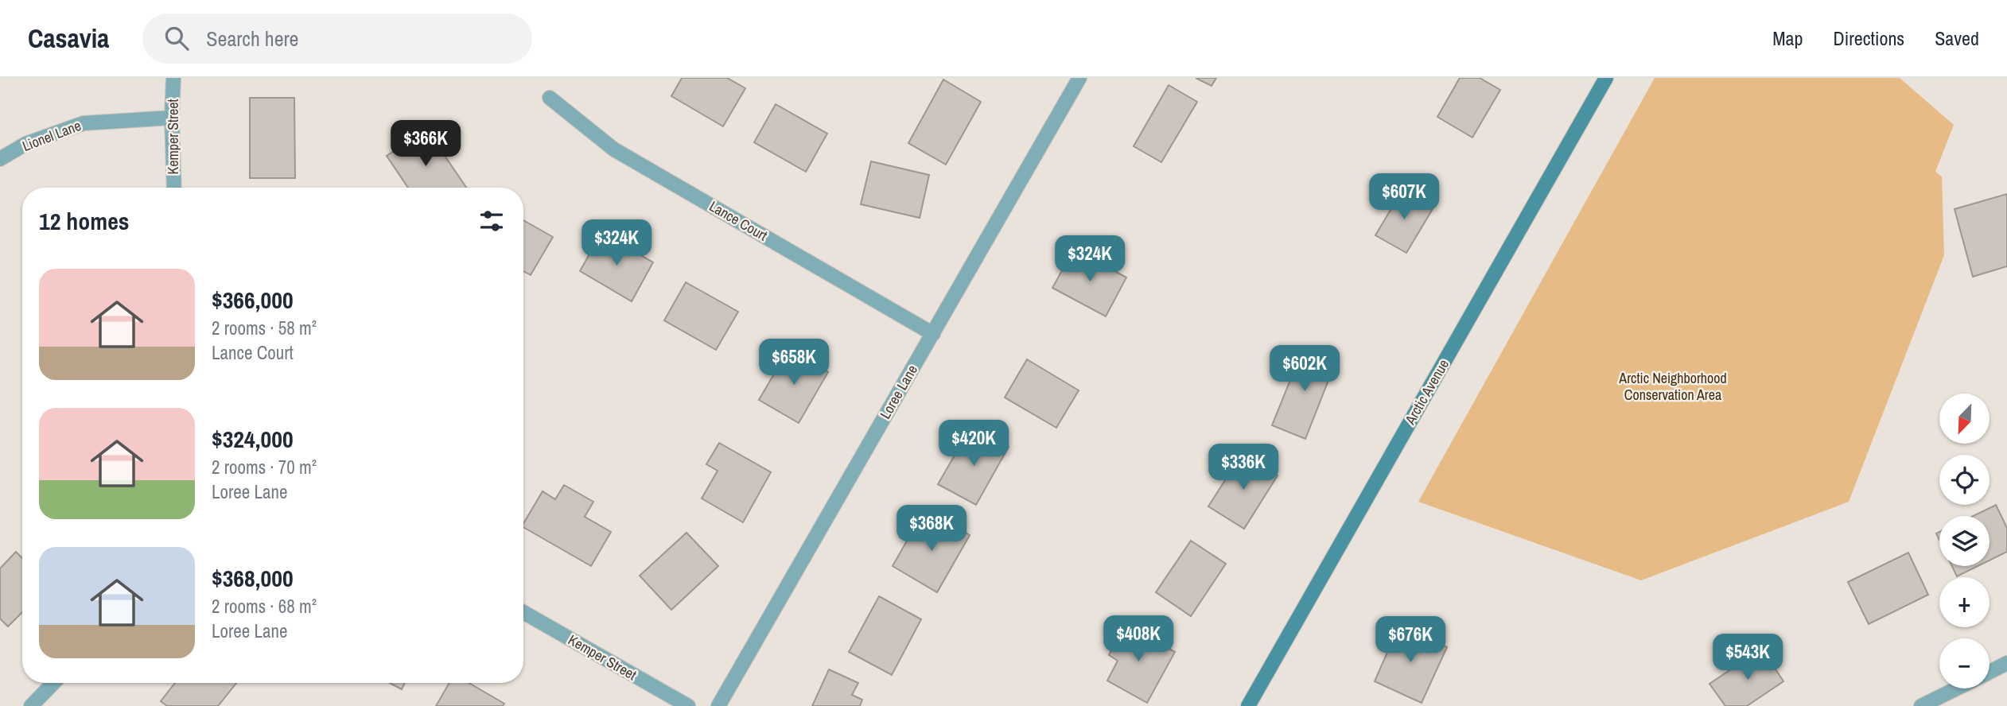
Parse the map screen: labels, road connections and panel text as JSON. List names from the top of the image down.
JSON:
{
  "streets": {
    "street": [
      "Lionel Lane",
      "Kemper Street",
      "Lance Court",
      "Loree Lane",
      "Arctic Avenue"
    ]
  },
  "crossings": [
    ["Lionel Lane", "Kemper Street"],
    ["Lance Court", "Loree Lane"]
  ],
  "parks": ["Arctic Neighborhood Conservation Area"],
  "north": "bottom left",
  "page": {
    "header": "Casavia",
    "search": "Search here",
    "nav": ["Map", "Directions", "Saved"],
    "price": [
      "$366K",
      "$607K",
      "$324K",
      "$324K",
      "$658K",
      "$602K",
      "$420K",
      "$336K",
      "$368K",
      "$408K",
      "$676K",
      "$543K"
    ],
    "heading": "12 homes",
    "list": [
      {
        "name": "$366,000",
        "note": "2 rooms · 58 m² · Lance Court"
      },
      {
        "name": "$324,000",
        "note": "2 rooms · 70 m² · Loree Lane"
      },
      {
        "name": "$368,000",
        "note": "2 rooms · 68 m² · Loree Lane"
      }
    ],
    "map_buttons": ["+", "−"]
  }
}
